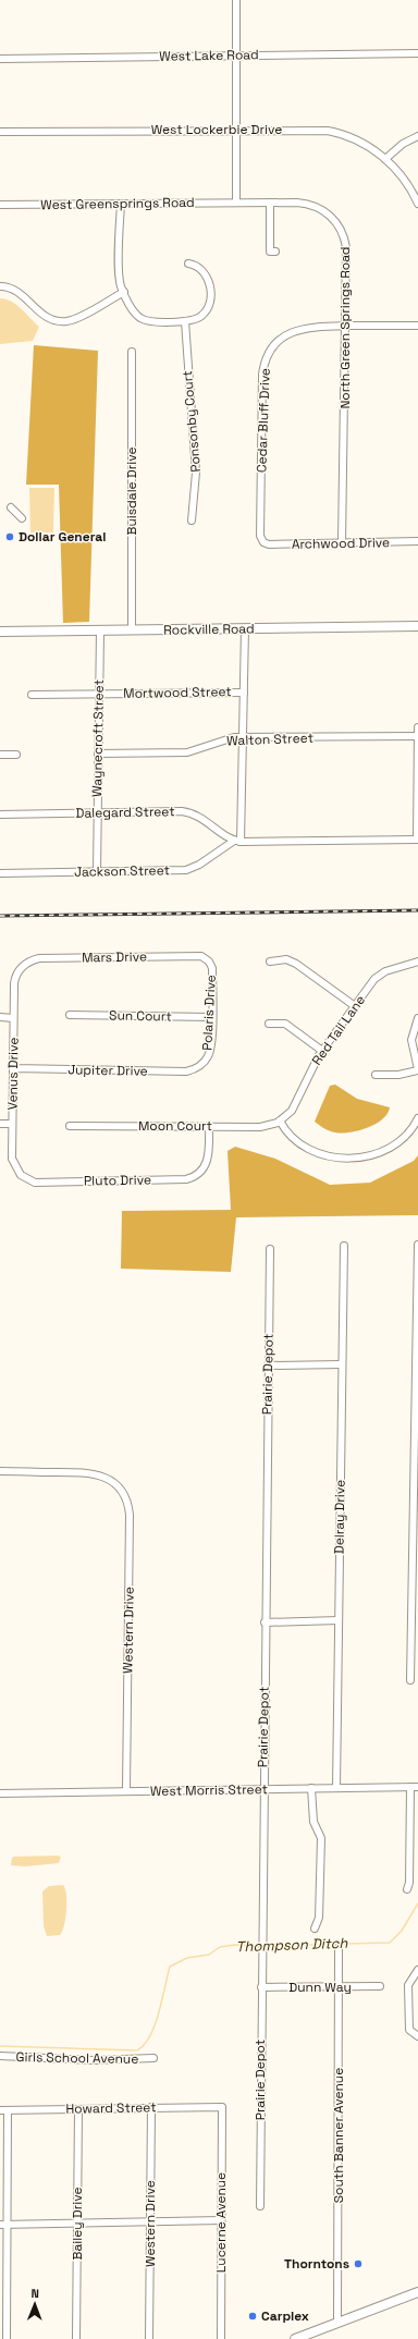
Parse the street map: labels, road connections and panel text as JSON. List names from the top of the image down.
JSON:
{
  "streets": {
    "main road": ["Rockville Road"],
    "street": [
      "West Lake Road",
      "West Lockerbie Drive",
      "West Greensprings Road",
      "North Green Springs Road",
      "Cedar Bluff Drive",
      "Ponsonby Court",
      "Buisdale Drive",
      "Archwood Drive",
      "Mortwood Street",
      "Waynecroft Street",
      "Walton Street",
      "Dalegard Street",
      "Jackson Street",
      "Mars Drive",
      "Polaris Drive",
      "Sun Court",
      "Red Tail Lane",
      "Jupiter Drive",
      "Venus Drive",
      "Moon Court",
      "Pluto Drive",
      "Prairie Depot",
      "Delray Drive",
      "Western Drive",
      "West Morris Street",
      "Dunn Way",
      "Girls School Avenue",
      "Howard Street",
      "South Banner Avenue",
      "Lucerne Avenue",
      "Bailey Drive"
    ]
  },
  "crossings": [
    ["West Greensprings Road", "North Green Springs Road"],
    ["North Green Springs Road", "Cedar Bluff Drive"],
    ["North Green Springs Road", "Archwood Drive"],
    ["Cedar Bluff Drive", "Archwood Drive"],
    ["Buisdale Drive", "Rockville Road"],
    ["Rockville Road", "Waynecroft Street"],
    ["Mortwood Street", "Waynecroft Street"],
    ["Waynecroft Street", "Walton Street"],
    ["Waynecroft Street", "Dalegard Street"],
    ["Waynecroft Street", "Jackson Street"],
    ["Dalegard Street", "Jackson Street"],
    ["Mars Drive", "Polaris Drive"],
    ["Mars Drive", "Venus Drive"],
    ["Polaris Drive", "Sun Court"],
    ["Polaris Drive", "Jupiter Drive"],
    ["Red Tail Lane", "Moon Court"],
    ["Jupiter Drive", "Venus Drive"],
    ["Venus Drive", "Pluto Drive"],
    ["Moon Court", "Pluto Drive"],
    ["Prairie Depot", "West Morris Street"],
    ["Prairie Depot", "Dunn Way"],
    ["Delray Drive", "West Morris Street"],
    ["Western Drive", "West Morris Street"],
    ["Western Drive", "Howard Street"],
    ["Dunn Way", "South Banner Avenue"],
    ["Howard Street", "Lucerne Avenue"],
    ["Howard Street", "Bailey Drive"]
  ],
  "water": ["Thompson Ditch"],
  "places": ["Dollar General", "Thorntons", "Carplex"],
  "north": "top"
}
